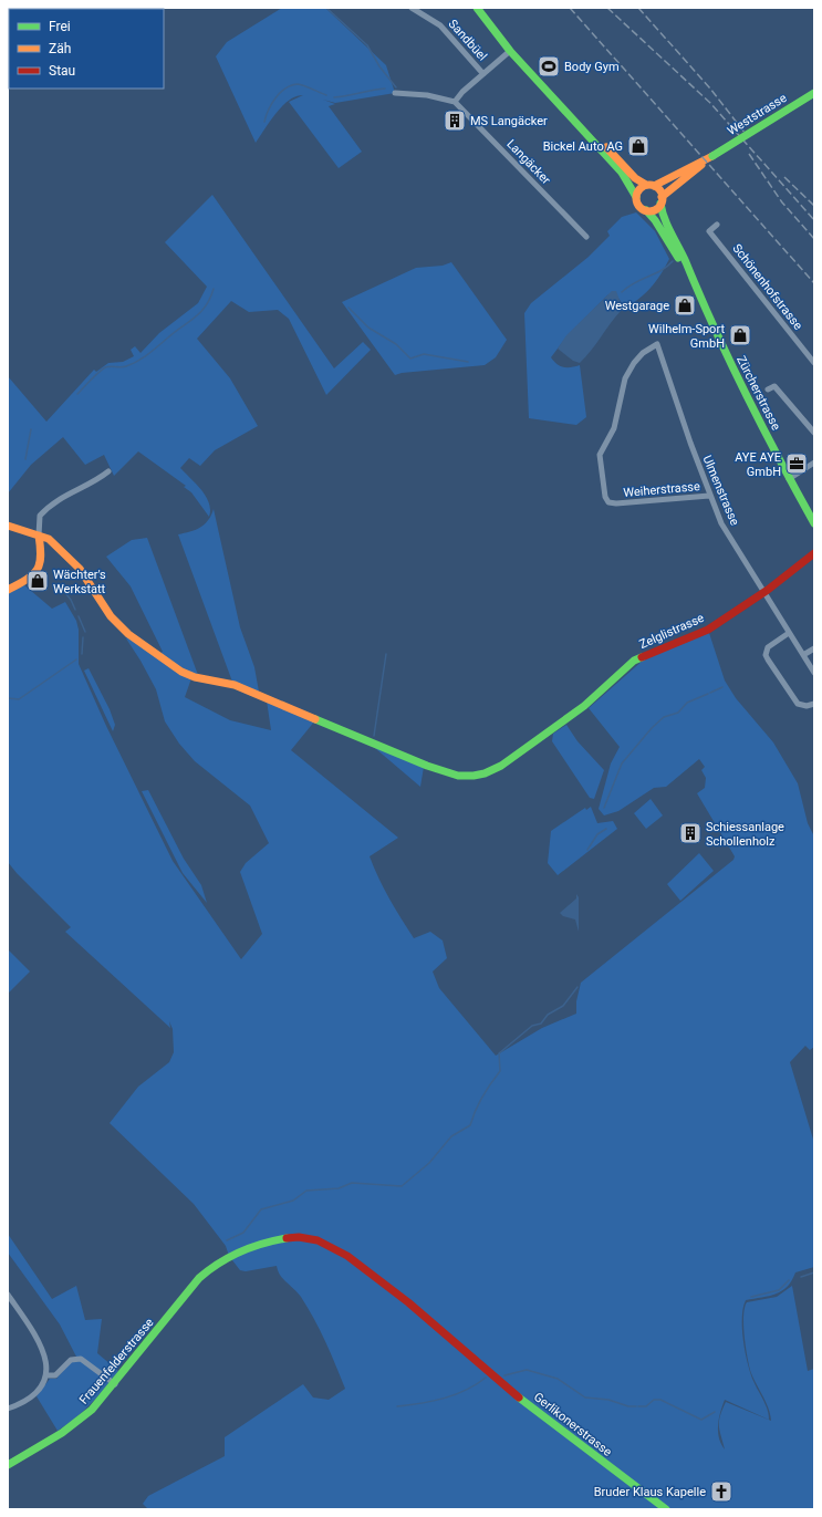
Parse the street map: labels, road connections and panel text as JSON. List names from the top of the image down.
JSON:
{
  "streets": {
    "street": [
      "Sandbüel",
      "Weststrasse",
      "Langäcker",
      "Schönenhofstrasse",
      "Zürcherstrasse",
      "Weiherstrasse",
      "Ulmenstrasse",
      "Zelglistrasse",
      "Frauenfelderstrasse",
      "Gerlikonerstrasse"
    ]
  },
  "crossings": [
    ["Weststrasse", "Zürcherstrasse"],
    ["Weiherstrasse", "Ulmenstrasse"],
    ["Ulmenstrasse", "Zelglistrasse"],
    ["Frauenfelderstrasse", "Gerlikonerstrasse"]
  ],
  "places": {
    "sports": ["Body Gym"],
    "building": ["MS Langäcker", "Schiessanlage Schollenholz"],
    "shop": [
      "Bickel Auto AG",
      "Westgarage",
      "Wilhelm-Sport GmbH",
      "Wächter's Werkstatt"
    ],
    "office": ["AYE AYE GmbH"],
    "church": ["Bruder Klaus Kapelle"]
  },
  "legend": ["Frei", "Zäh", "Stau"]
}
